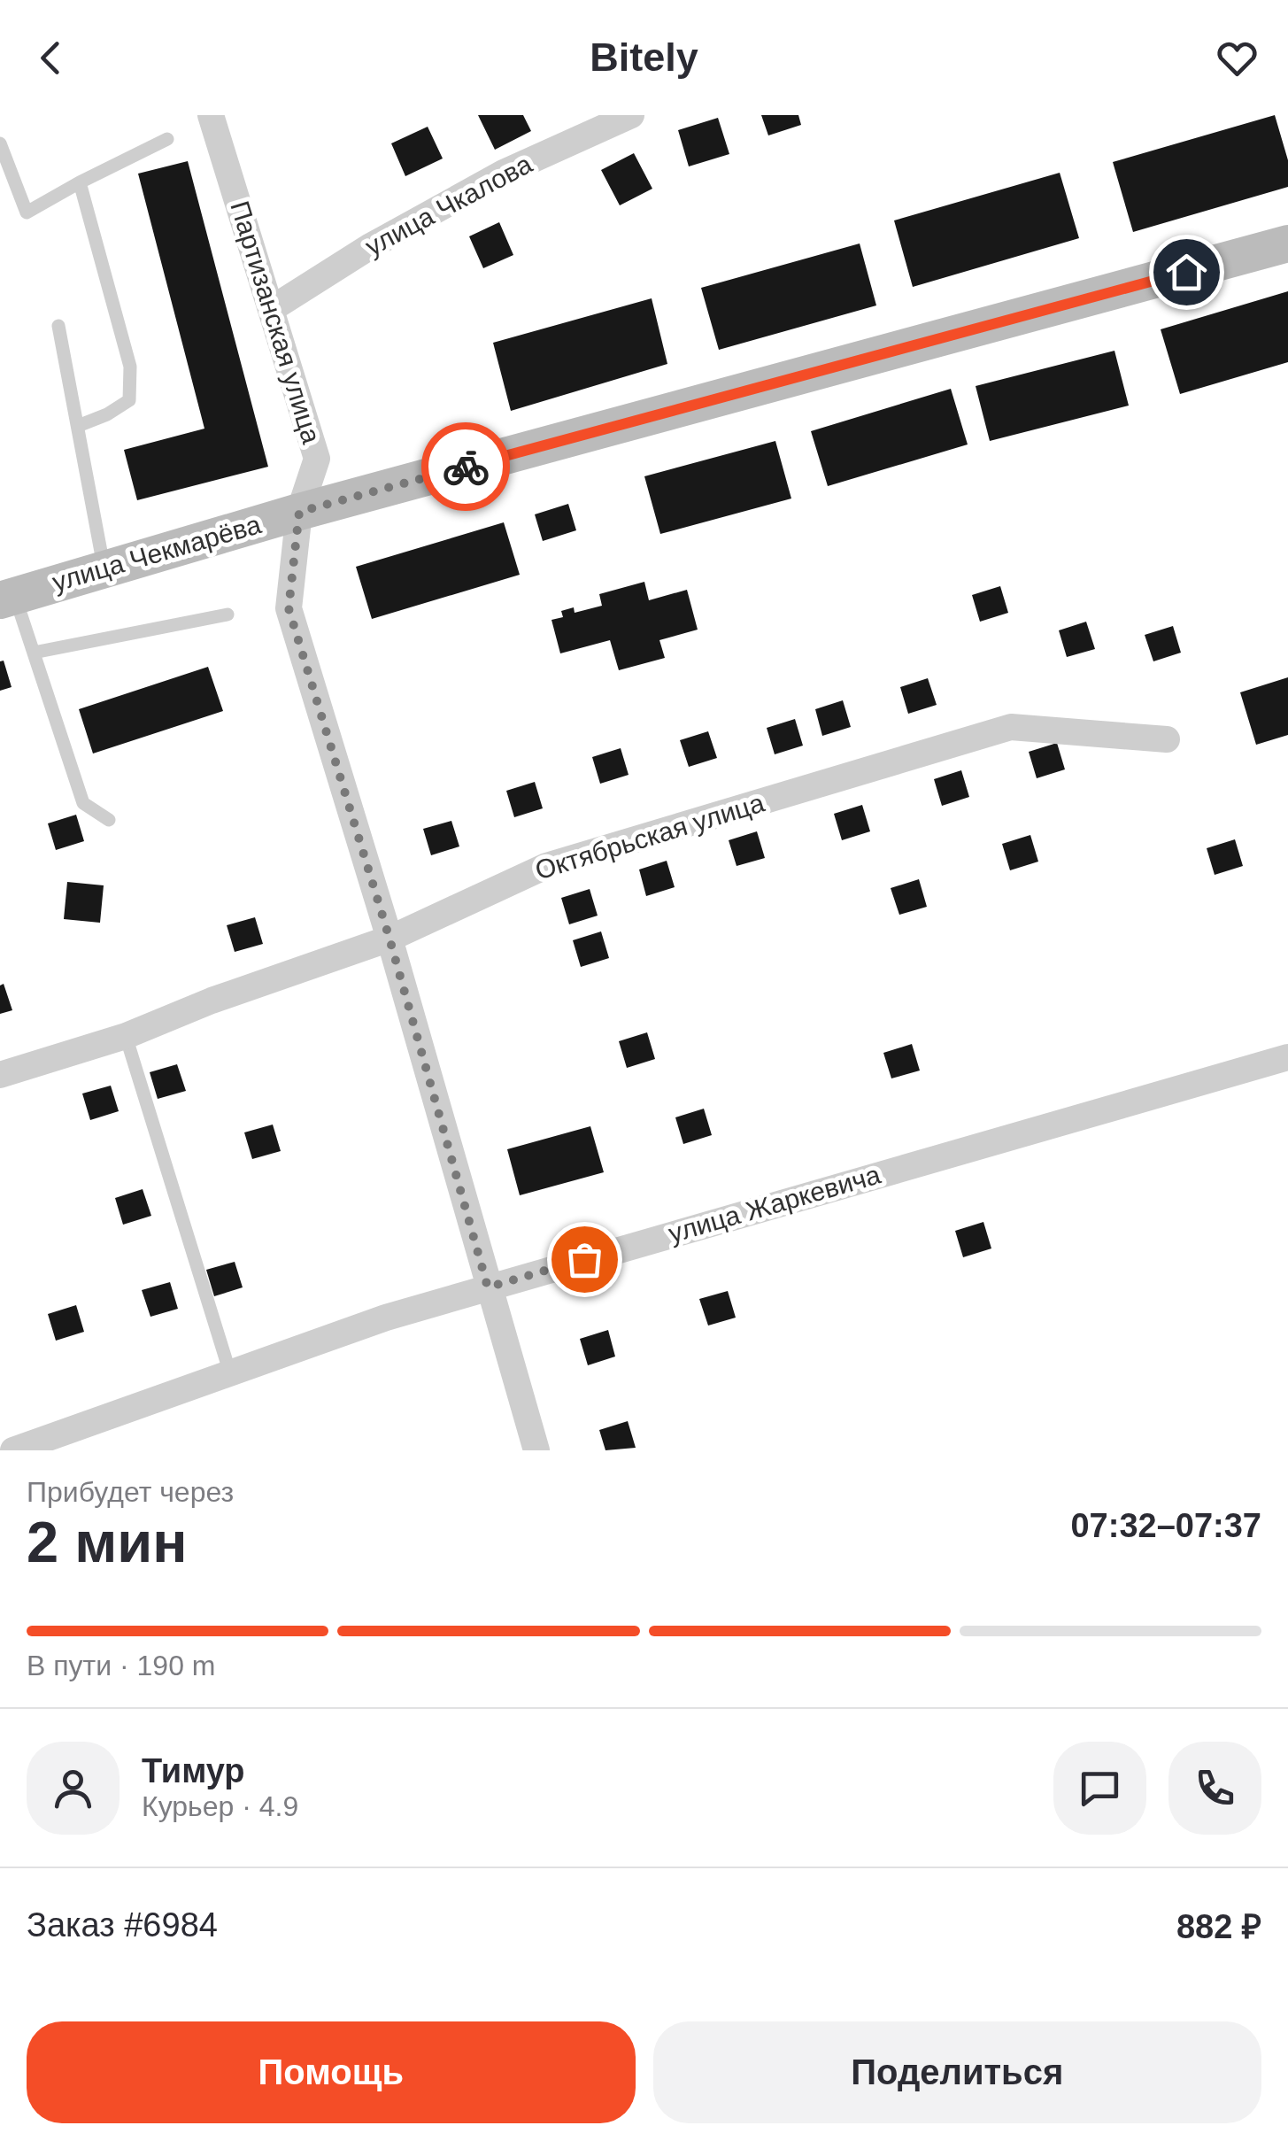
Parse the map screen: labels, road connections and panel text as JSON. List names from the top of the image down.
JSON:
{
  "streets": {
    "street": [
      "улица Чкалова",
      "Партизанская улица",
      "улица Чекмарёва",
      "Октябрьская улица",
      "улица Жаркевича"
    ]
  },
  "crossings": [
    ["улица Чкалова", "Партизанская улица"],
    ["Партизанская улица", "улица Чекмарёва"],
    ["Партизанская улица", "Октябрьская улица"],
    ["Партизанская улица", "улица Жаркевича"]
  ],
  "page": {
    "header": "Bitely",
    "heading": ["2 мин", "Прибудет через", "07:32–07:37"],
    "panel": [
      "Тимур",
      "Курьер · 4.9",
      "Заказ #6984",
      "882 ₽"
    ],
    "bar": "В пути · 190 m",
    "buttons": ["Помощь", "Поделиться"]
  }
}
